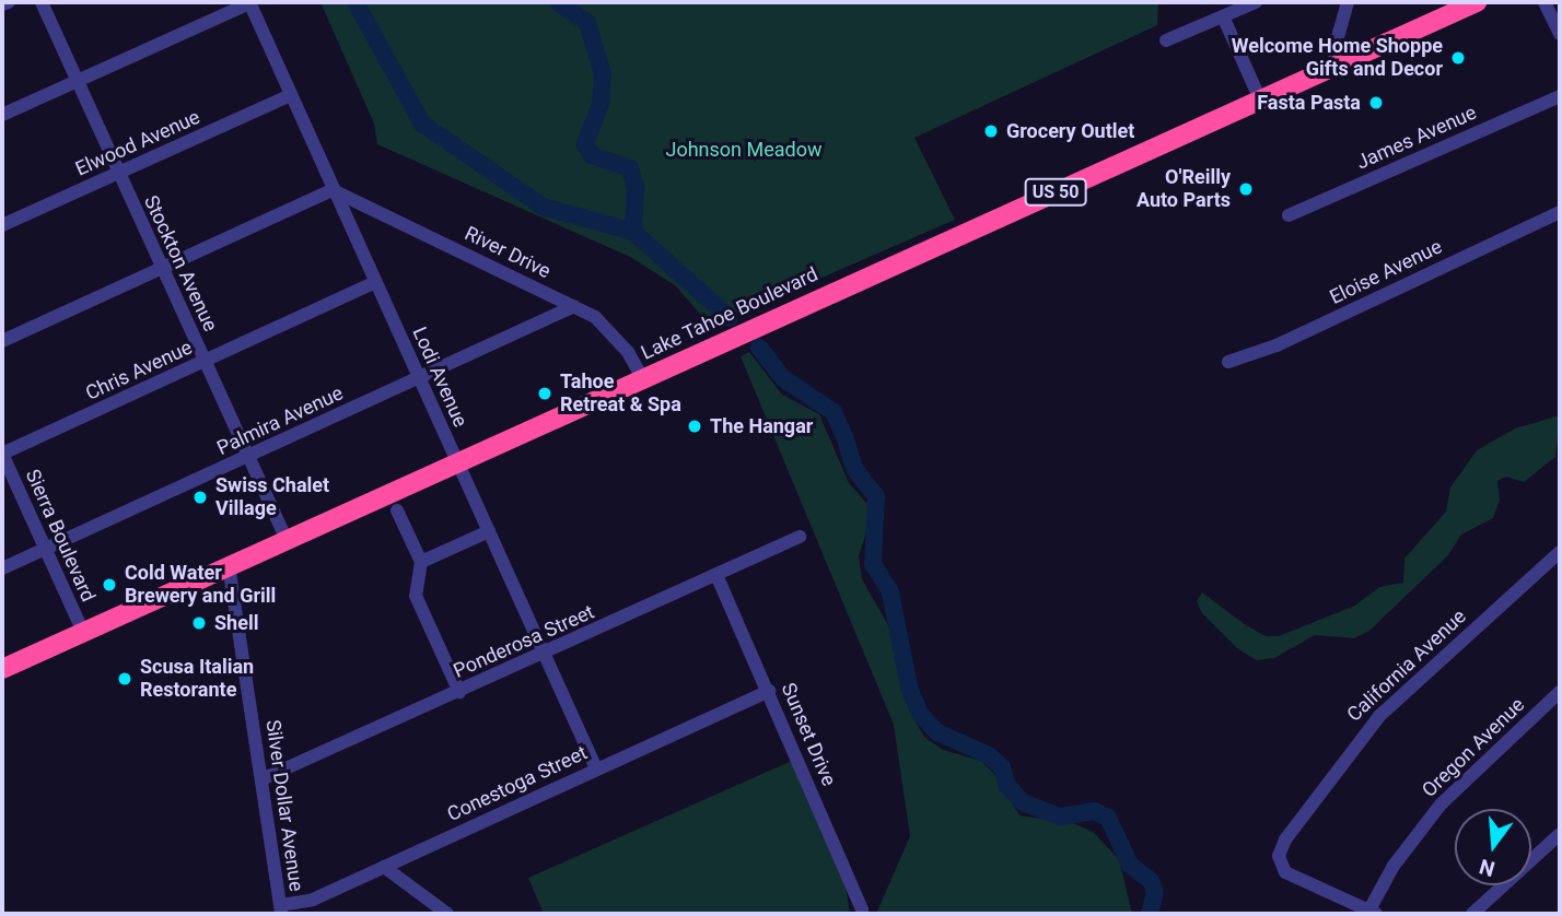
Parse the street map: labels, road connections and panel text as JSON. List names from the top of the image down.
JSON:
{
  "streets": {
    "highway": ["US 50", "Lake Tahoe Boulevard"],
    "street": [
      "James Avenue",
      "Elwood Avenue",
      "River Drive",
      "Stockton Avenue",
      "Eloise Avenue",
      "Chris Avenue",
      "Lodi Avenue",
      "Palmira Avenue",
      "Sierra Boulevard",
      "Ponderosa Street",
      "California Avenue",
      "Sunset Drive",
      "Oregon Avenue",
      "Conestoga Street",
      "Silver Dollar Avenue"
    ]
  },
  "crossings": [
    ["Elwood Avenue", "Stockton Avenue"],
    ["Elwood Avenue", "Lodi Avenue"],
    ["River Drive", "Lake Tahoe Boulevard"],
    ["River Drive", "Lodi Avenue"],
    ["River Drive", "Palmira Avenue"],
    ["Stockton Avenue", "Lake Tahoe Boulevard"],
    ["Stockton Avenue", "Chris Avenue"],
    ["Stockton Avenue", "Palmira Avenue"],
    ["Lake Tahoe Boulevard", "Lodi Avenue"],
    ["Lake Tahoe Boulevard", "Sierra Boulevard"],
    ["Lake Tahoe Boulevard", "Silver Dollar Avenue"],
    ["Chris Avenue", "Lodi Avenue"],
    ["Chris Avenue", "Sierra Boulevard"],
    ["Lodi Avenue", "Palmira Avenue"],
    ["Lodi Avenue", "Ponderosa Street"],
    ["Lodi Avenue", "Conestoga Street"],
    ["Palmira Avenue", "Sierra Boulevard"],
    ["Ponderosa Street", "Sunset Drive"],
    ["Ponderosa Street", "Silver Dollar Avenue"],
    ["California Avenue", "Oregon Avenue"],
    ["Sunset Drive", "Conestoga Street"],
    ["Conestoga Street", "Silver Dollar Avenue"]
  ],
  "parks": ["Johnson Meadow"],
  "places": [
    "Welcome Home Shoppe Gifts and Decor",
    "Fasta Pasta",
    "Grocery Outlet",
    "O'Reilly Auto Parts",
    "Tahoe Retreat & Spa",
    "The Hangar",
    "Swiss Chalet Village",
    "Cold Water Brewery and Grill",
    "Shell",
    "Scusa Italian Restorante"
  ],
  "north": "bottom"
}
